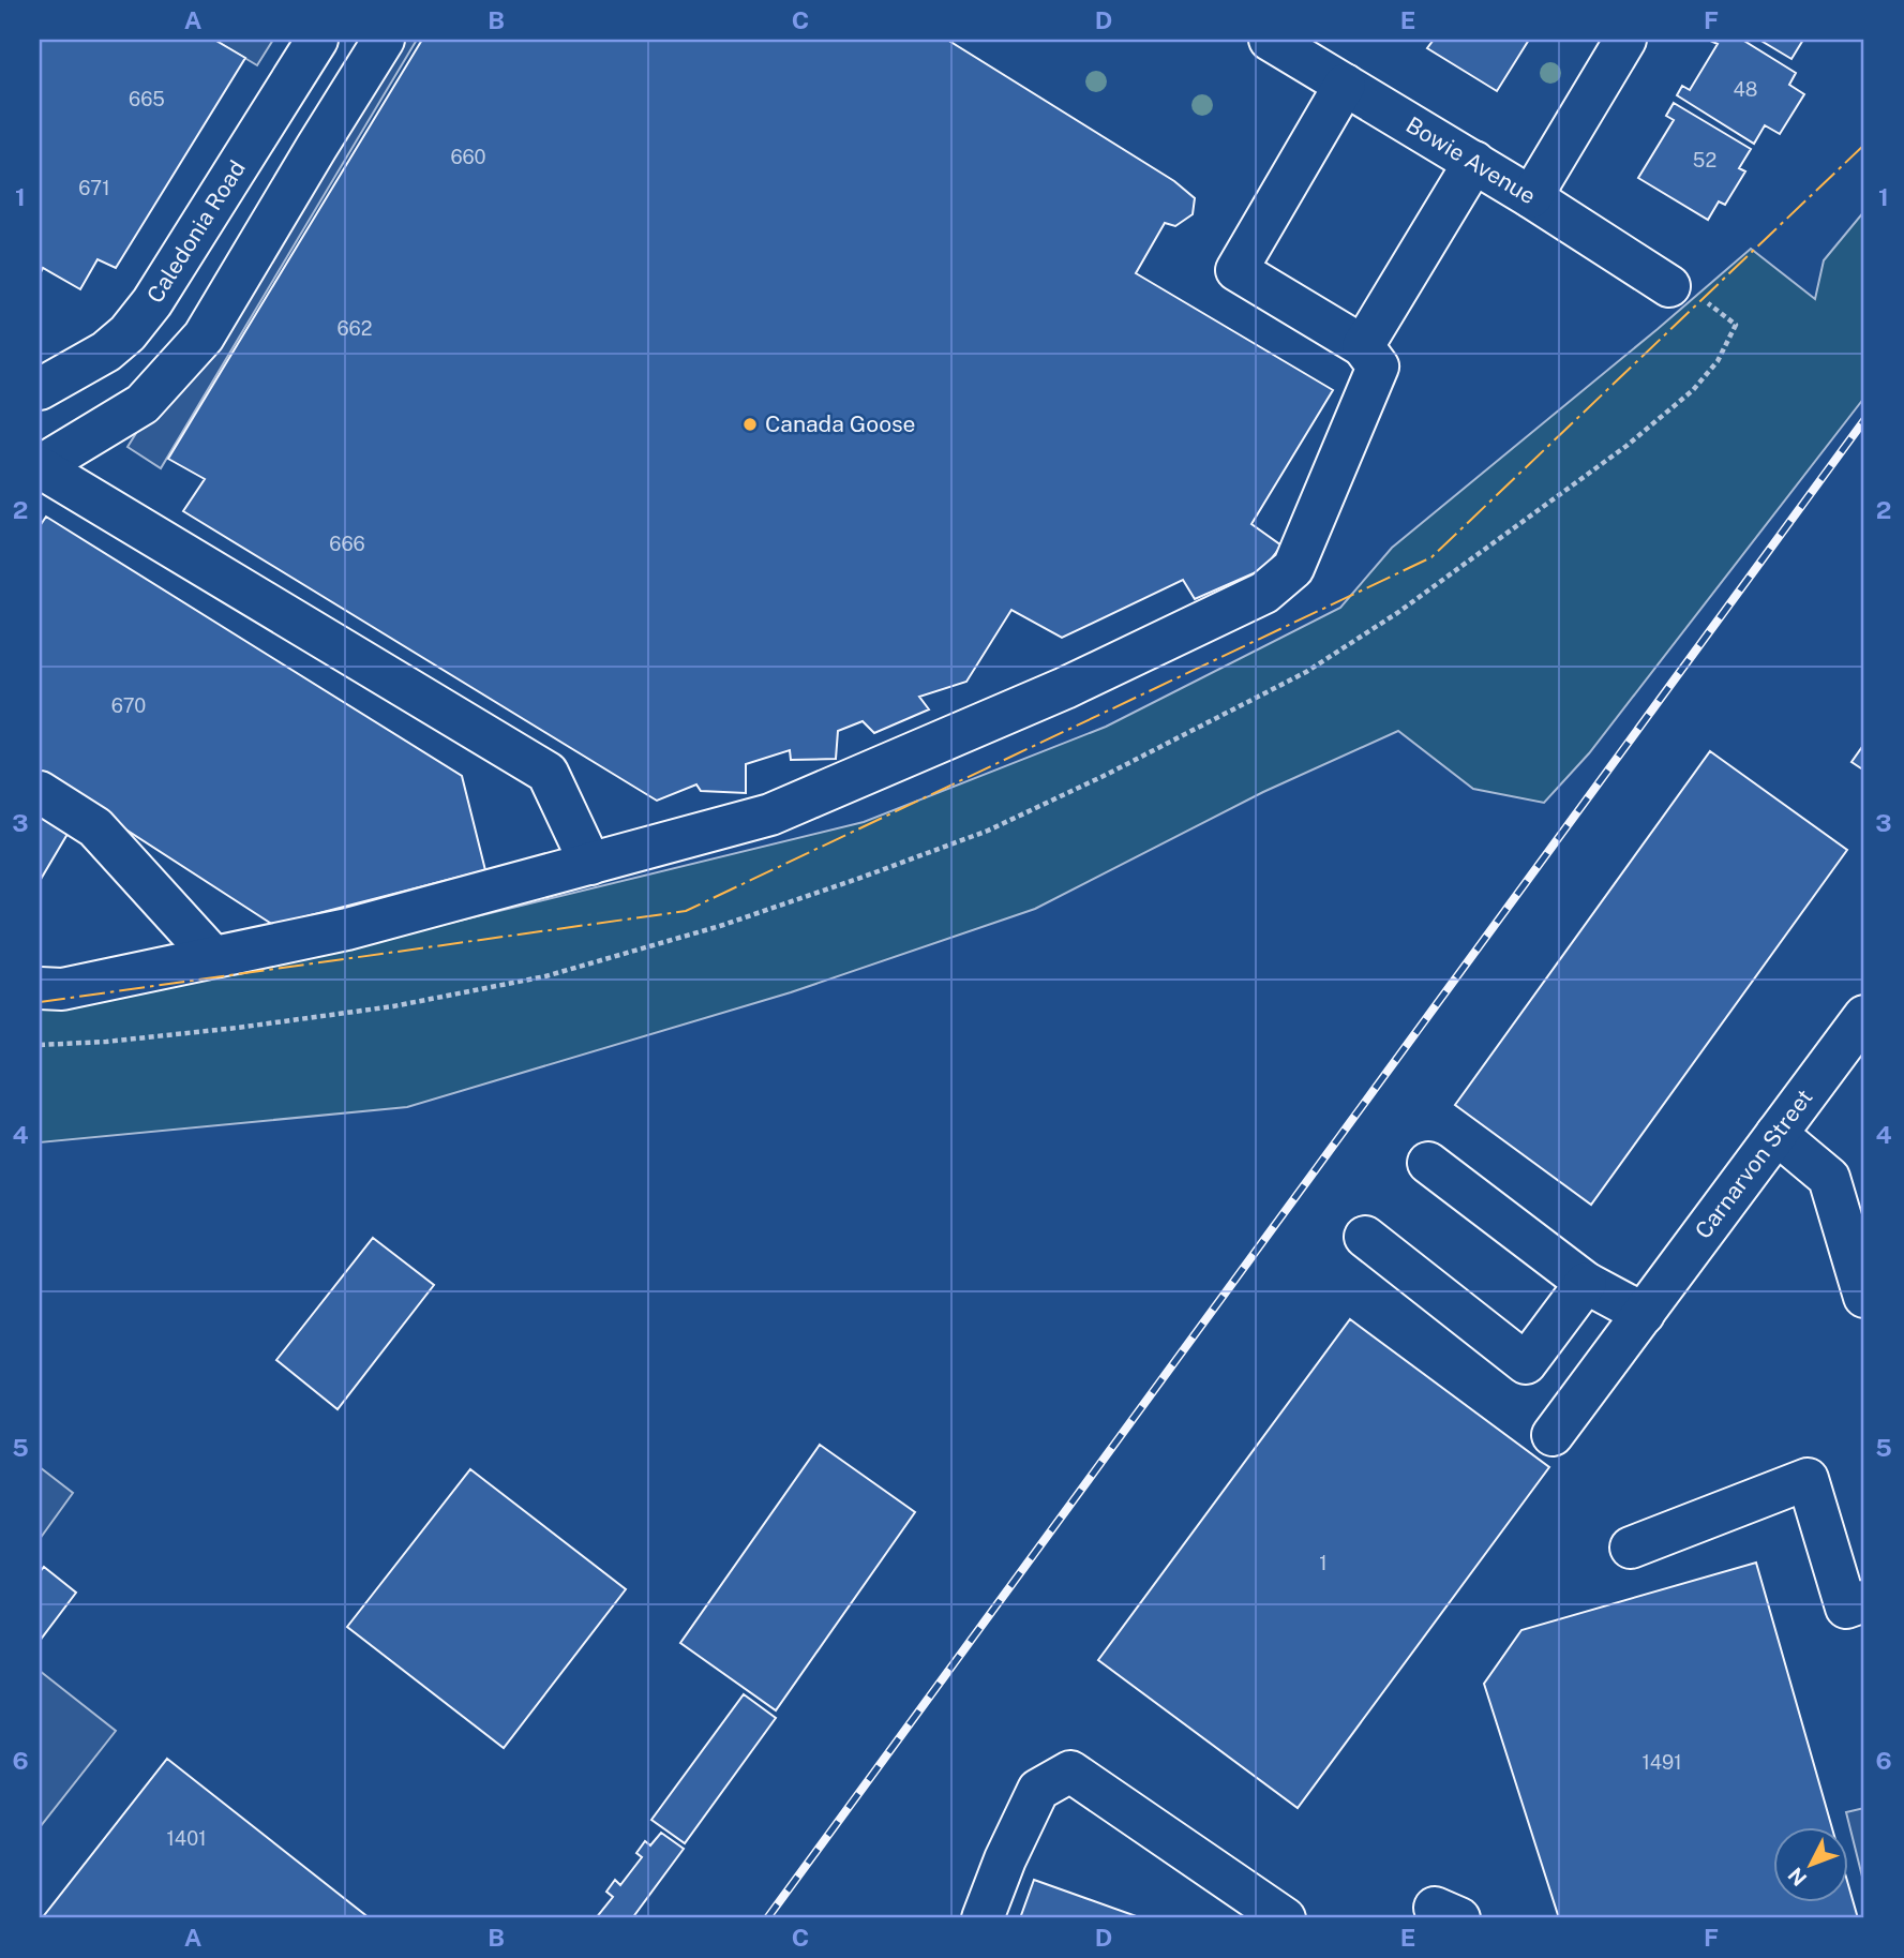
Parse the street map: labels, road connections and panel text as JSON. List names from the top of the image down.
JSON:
{
  "streets": {
    "street": ["Bowie Avenue", "Caledonia Road", "Carnarvon Street"]
  },
  "places": ["Canada Goose"],
  "house_numbers": [
    "48",
    "665",
    "660",
    "52",
    "671",
    "662",
    "666",
    "670",
    "1",
    "1491",
    "1401"
  ],
  "north": "bottom left",
  "grid": {
    "columns": [
      "A",
      "B",
      "C",
      "D",
      "E",
      "F"
    ],
    "rows": [
      "1",
      "2",
      "3",
      "4",
      "5",
      "6"
    ]
  }
}
